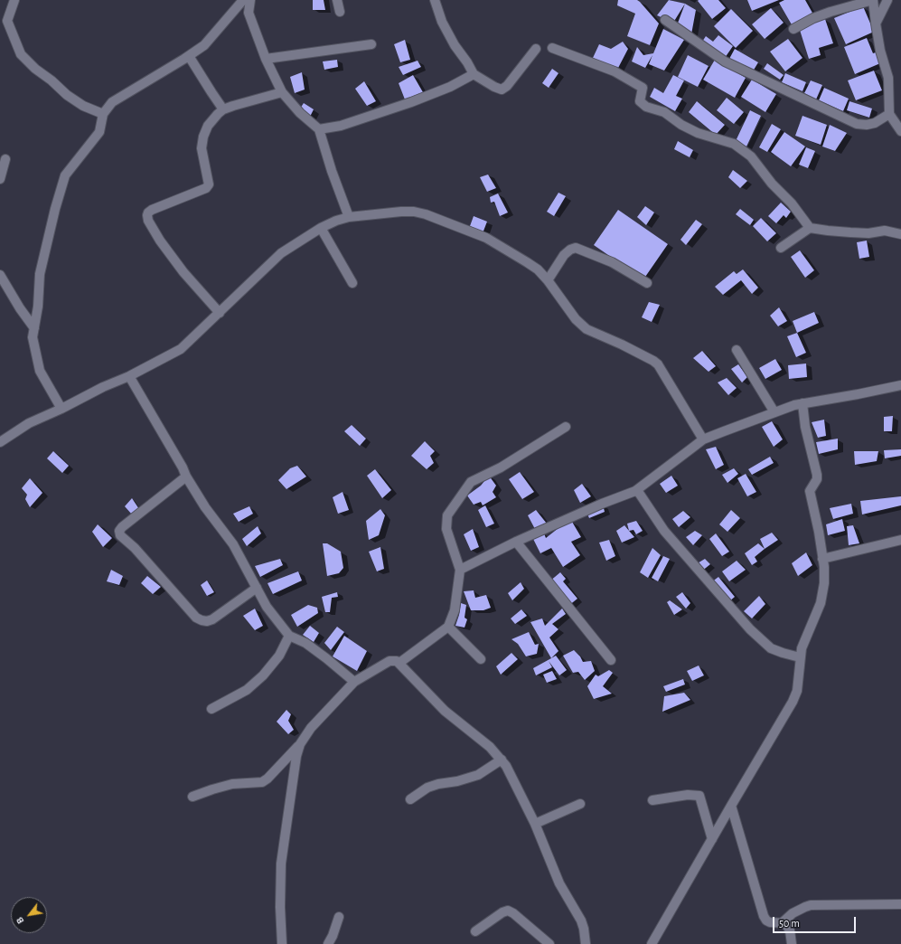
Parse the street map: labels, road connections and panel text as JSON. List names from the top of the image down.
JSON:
{
  "scale_bar": "50 m",
  "north": "bottom left"
}
